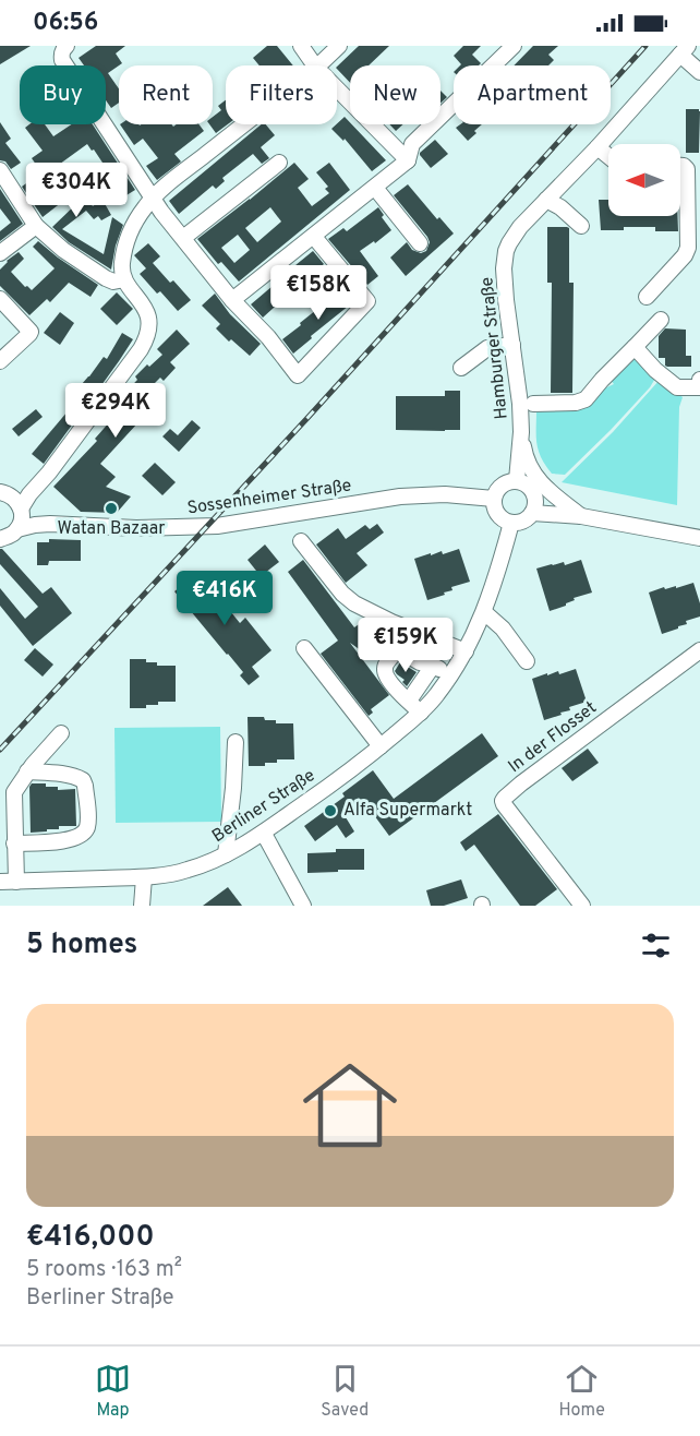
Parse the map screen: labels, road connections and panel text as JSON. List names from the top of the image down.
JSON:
{
  "streets": {
    "street": [
      "Hamburger Straße",
      "Sossenheimer Straße",
      "In der Flosset",
      "Berliner Straße"
    ]
  },
  "crossings": [
    ["Hamburger Straße", "Sossenheimer Straße"],
    ["Hamburger Straße", "Berliner Straße"],
    ["Sossenheimer Straße", "Berliner Straße"]
  ],
  "places": ["Watan Bazaar", "Alfa Supermarkt"],
  "north": "left",
  "page": {
    "status": "06:56",
    "chip": [
      "Buy",
      "Rent",
      "Filters",
      "New",
      "Apartment"
    ],
    "price": [
      "€304K",
      "€158K",
      "€294K",
      "€416K",
      "€159K"
    ],
    "heading": "5 homes",
    "list": [
      {
        "name": "€416,000",
        "note": "5 rooms · 163 m² · Berliner Straße"
      }
    ],
    "tabs": ["Map", "Saved", "Home"]
  }
}
